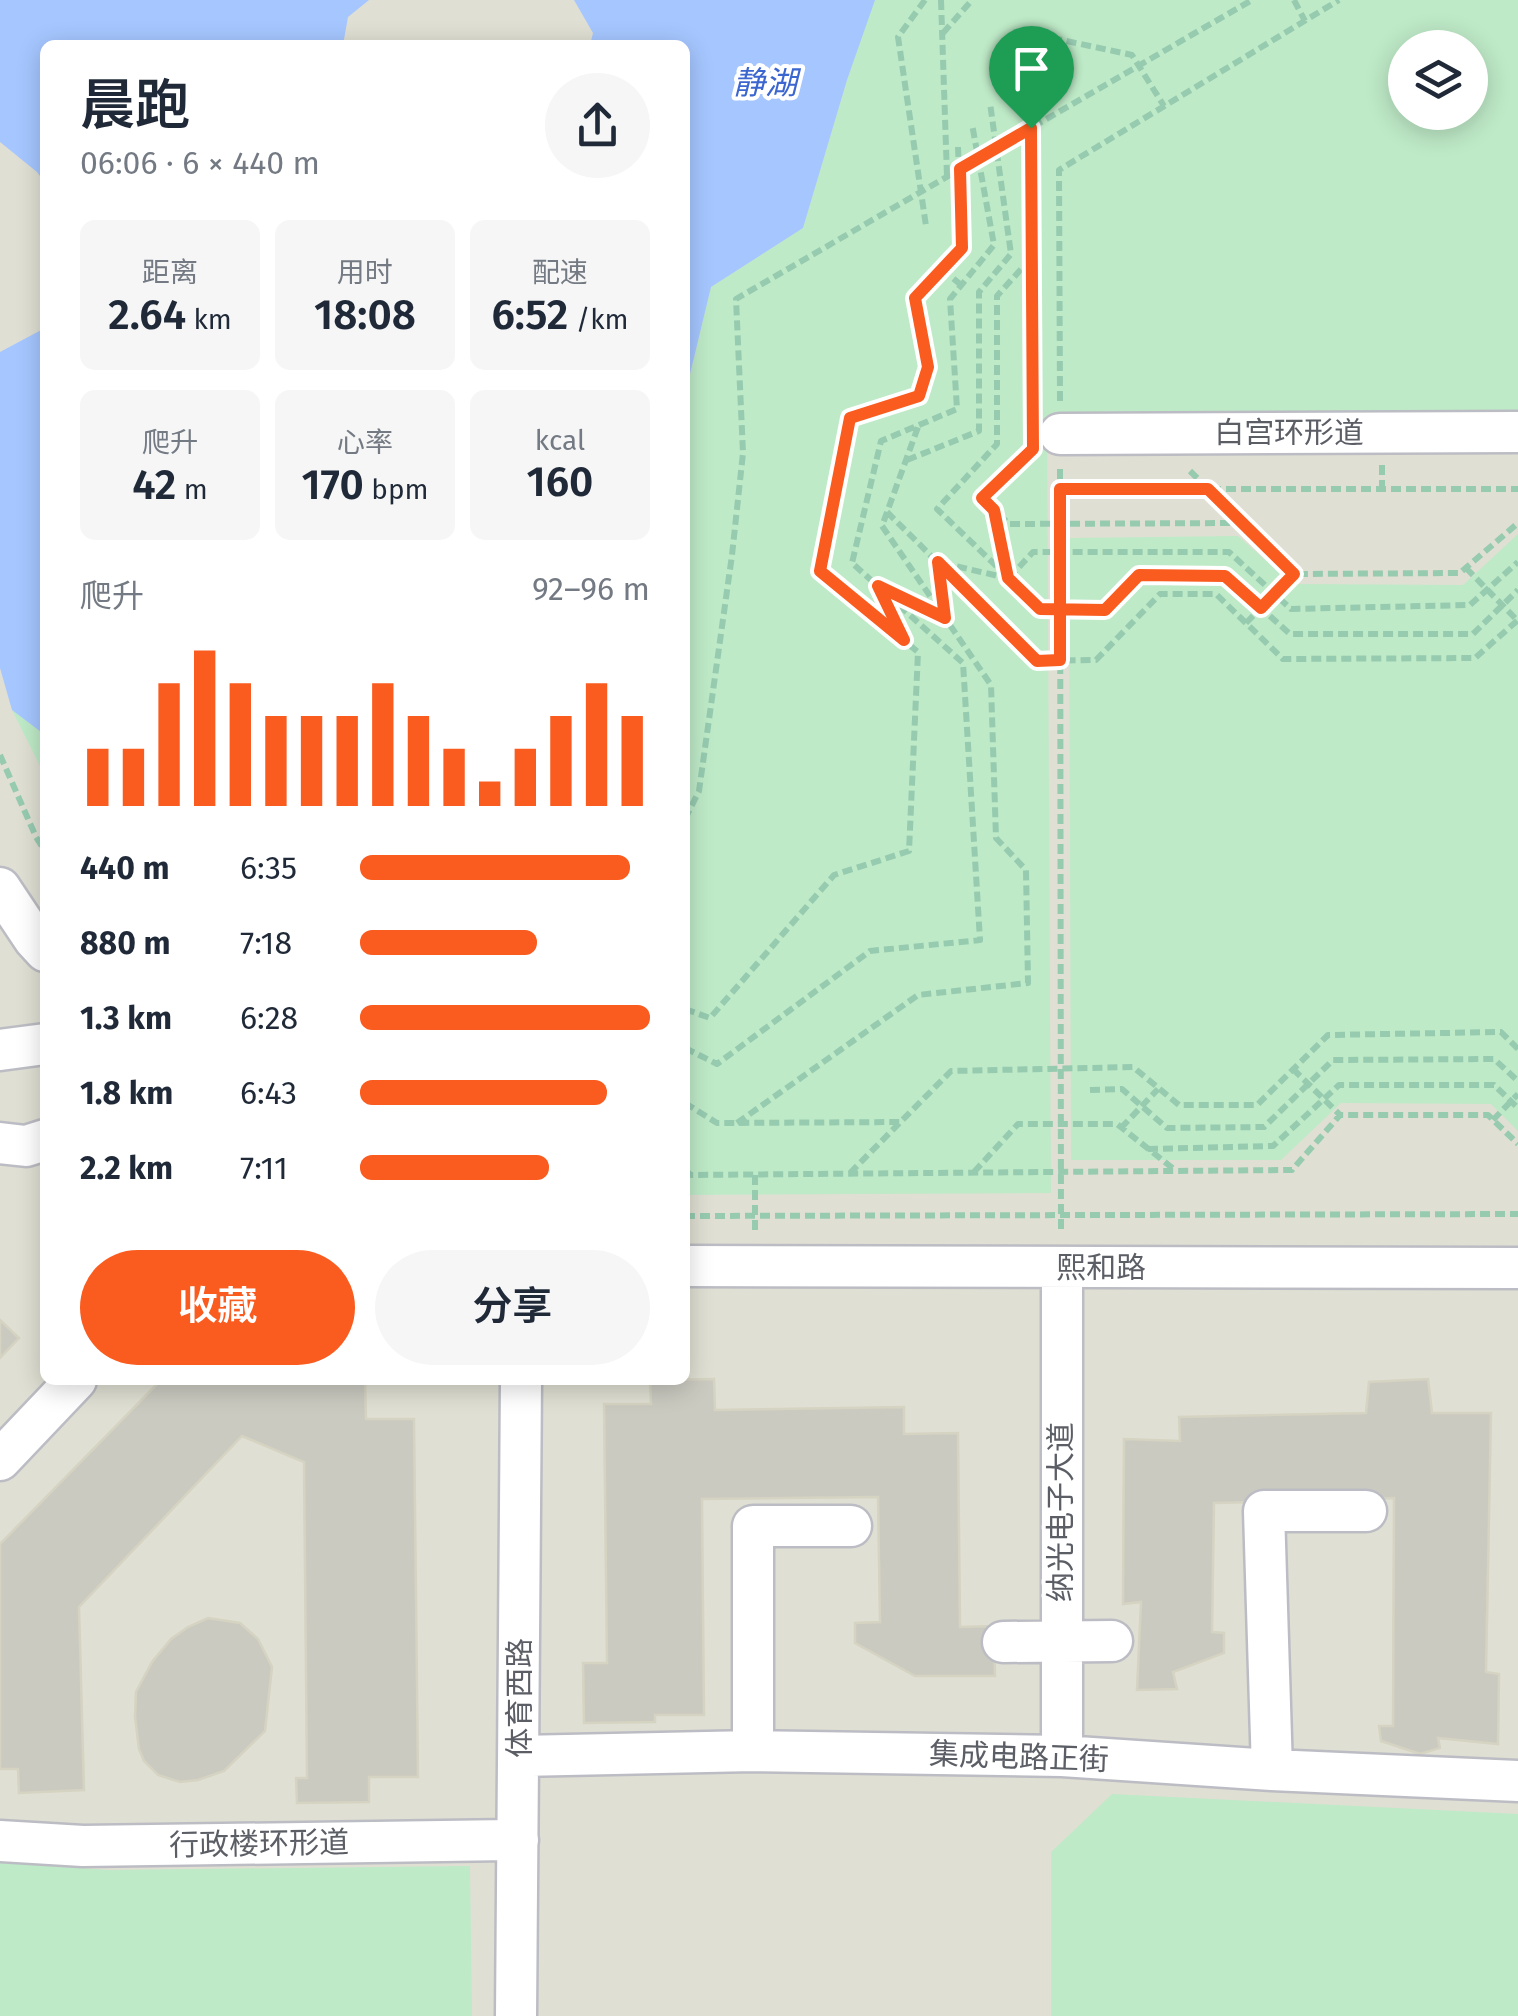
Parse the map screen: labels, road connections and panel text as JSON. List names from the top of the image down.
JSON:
{
  "streets": {
    "street": [
      "白宫环形道",
      "熙和路",
      "纳光电子大道",
      "体育西路",
      "集成电路正街",
      "行政楼环形道"
    ]
  },
  "crossings": [
    ["熙和路", "纳光电子大道"],
    ["纳光电子大道", "集成电路正街"],
    ["体育西路", "集成电路正街"],
    ["体育西路", "行政楼环形道"]
  ],
  "water": ["静湖"],
  "page": {
    "heading": ["晨跑", "06:06 · 6 × 440 m"],
    "stats": [
      ["距离", "2.64 km"],
      ["用时", "18:08"],
      ["配速", "6:52 /km"],
      ["爬升", "42 m"],
      ["心率", "170 bpm"],
      ["kcal", "160"]
    ],
    "chart": ["爬升", "92–96 m"],
    "list": [
      {
        "name": "440 m",
        "note": "6:35"
      },
      {
        "name": "880 m",
        "note": "7:18"
      },
      {
        "name": "1.3 km",
        "note": "6:28"
      },
      {
        "name": "1.8 km",
        "note": "6:43"
      },
      {
        "name": "2.2 km",
        "note": "7:11"
      }
    ],
    "buttons": ["收藏", "分享"]
  }
}
